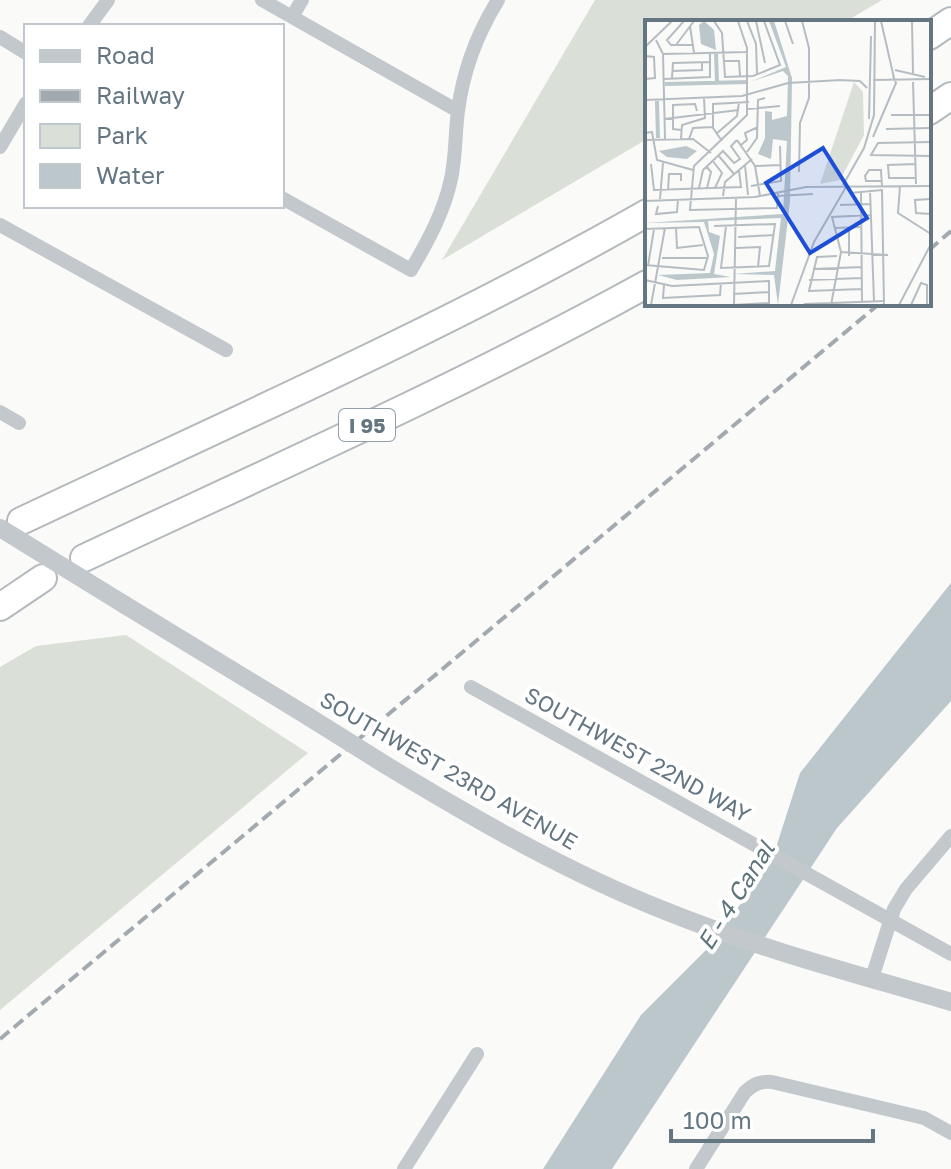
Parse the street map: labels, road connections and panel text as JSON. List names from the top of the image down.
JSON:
{
  "streets": {
    "highway": ["I 95"],
    "street": ["SOUTHWEST 22ND WAY", "SOUTHWEST 23RD AVENUE"]
  },
  "water": ["E - 4 Canal"],
  "legend": [
    "Road",
    "Railway",
    "Park",
    "Water"
  ],
  "scale_bar": "100 m"
}
